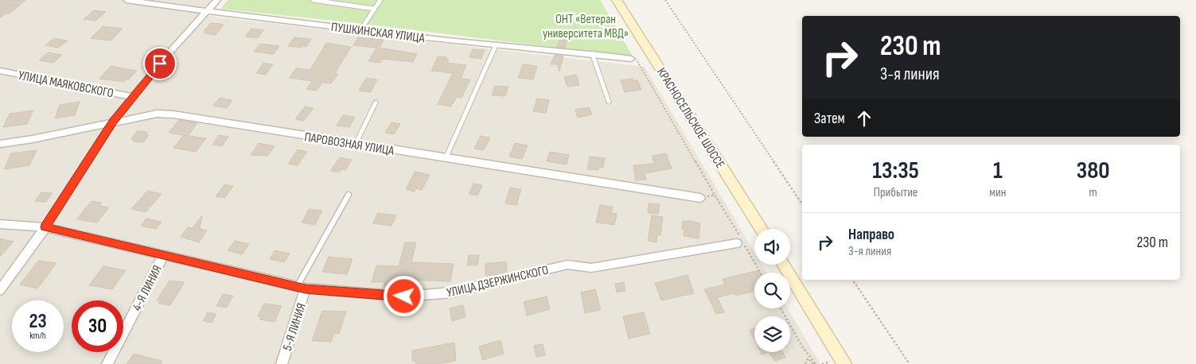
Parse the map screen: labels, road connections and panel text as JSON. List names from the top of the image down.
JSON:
{
  "streets": {
    "main road": ["КРАСНОСЕЛЬСКОЕ ШОССЕ"],
    "street": [
      "ПУШКИНСКАЯ УЛИЦА",
      "УЛИЦА МАЯКОВСКОГО",
      "ПАРОВОЗНАЯ УЛИЦА",
      "УЛИЦА ДЗЕРЖИНСКОГО",
      "4-Я ЛИНИЯ",
      "5-Я ЛИНИЯ"
    ]
  },
  "crossings": [
    ["УЛИЦА ДЗЕРЖИНСКОГО", "4-Я ЛИНИЯ"],
    ["УЛИЦА ДЗЕРЖИНСКОГО", "5-Я ЛИНИЯ"]
  ],
  "parks": ["ОНТ «Ветеран университета МВД»"],
  "page": {
    "turn": ["230 m", "3-я линия"],
    "then": "Затем",
    "eta": [
      "13:35",
      "Прибытие",
      "1",
      "мин",
      "380",
      "m"
    ],
    "list": [
      {
        "name": "Направо",
        "note": "3-я линия",
        "value": "230 m"
      }
    ],
    "speed": "23 km/h",
    "limit": "30"
  }
}
